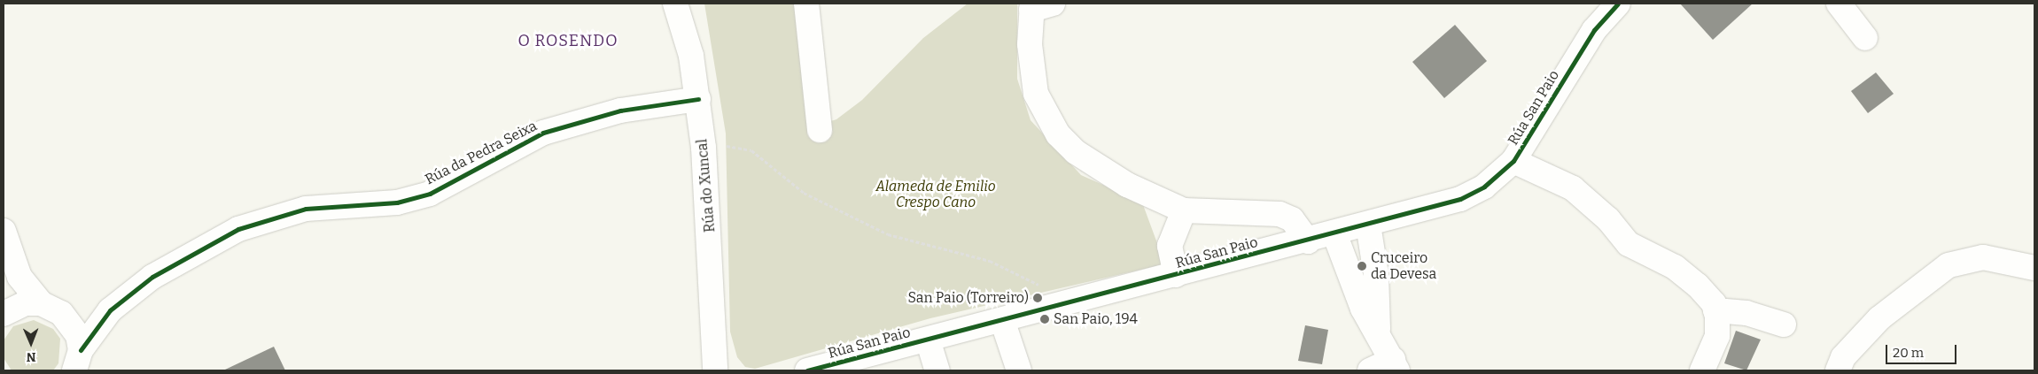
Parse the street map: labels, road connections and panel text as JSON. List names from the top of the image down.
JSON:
{
  "streets": {
    "street": ["Rúa San Paio", "Rúa da Pedra Seixa", "Rúa do Xuncal"]
  },
  "crossings": [
    ["Rúa da Pedra Seixa", "Rúa do Xuncal"]
  ],
  "districts": ["O ROSENDO"],
  "parks": ["Alameda de Emilio Crespo Cano"],
  "places": ["Cruceiro da Devesa", "San Paio (Torreiro)", "San Paio, 194"],
  "scale_bar": "20 m",
  "north": "bottom"
}
